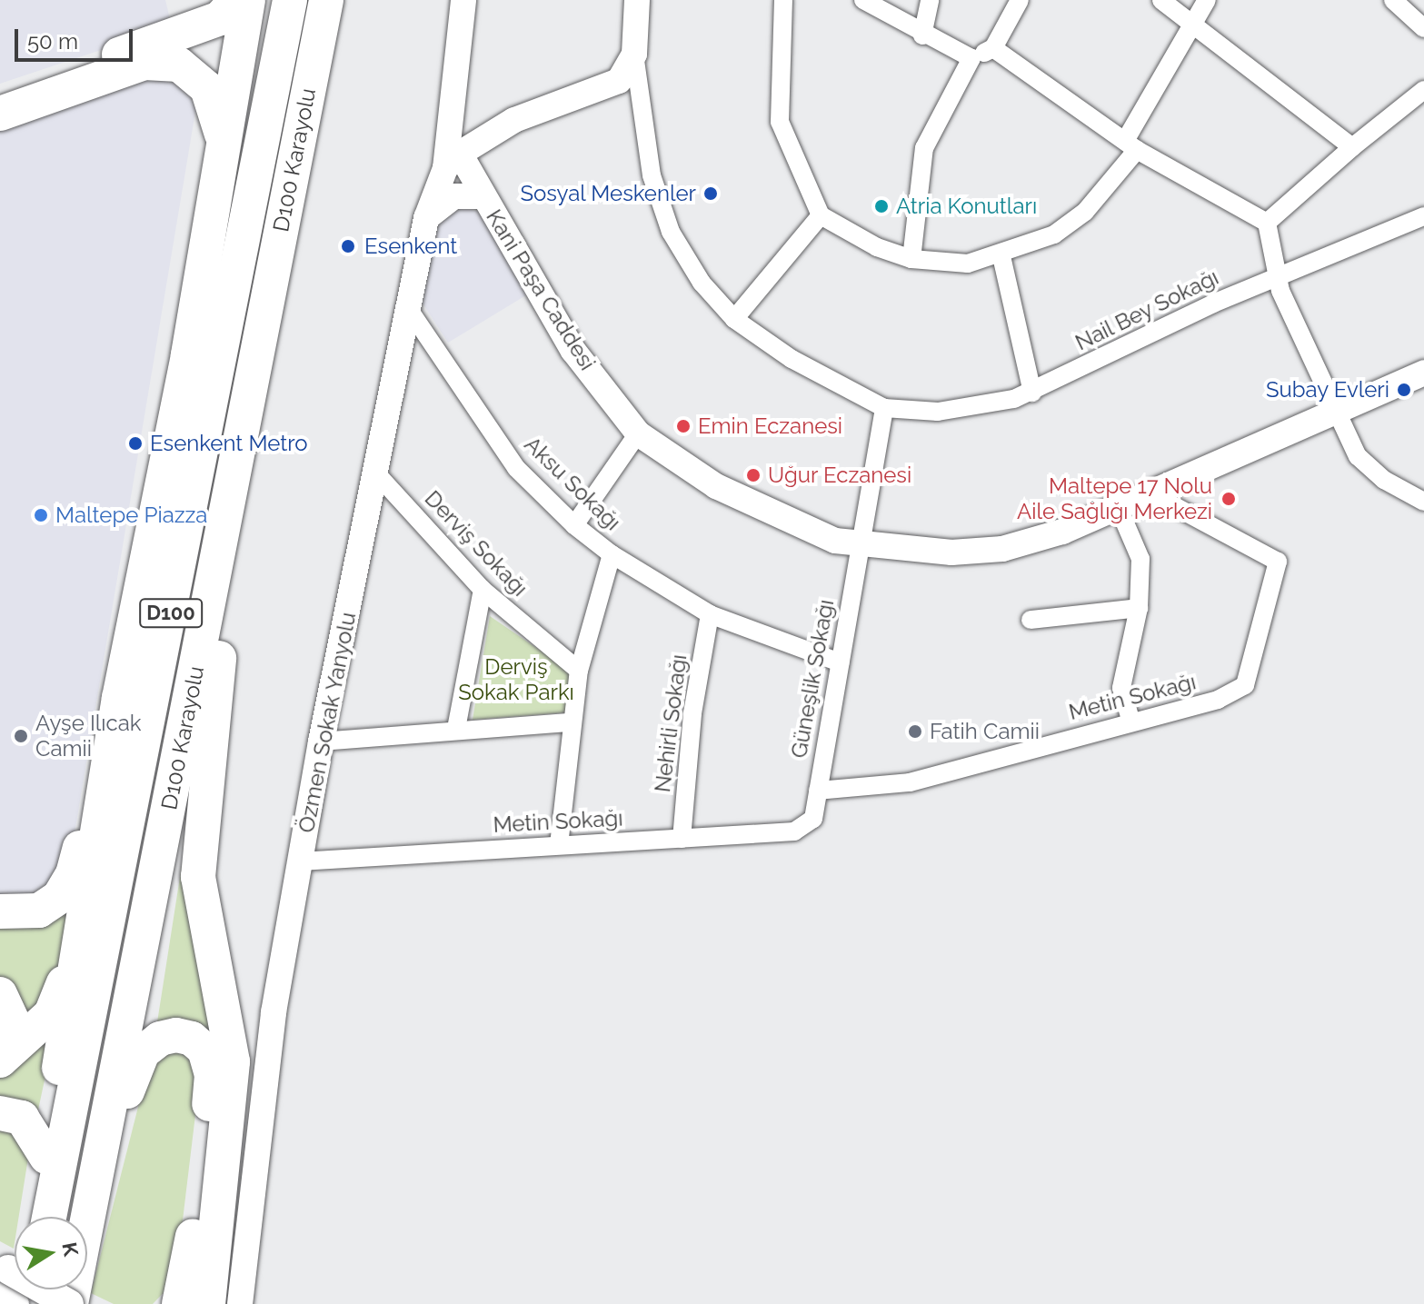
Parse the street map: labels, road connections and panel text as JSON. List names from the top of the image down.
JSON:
{
  "streets": {
    "highway": ["D100 Karayolu", "D100"],
    "main road": ["Kani Paşa Caddesi", "Özmen Sokak Yanyolu"],
    "street": [
      "Nail Bey Sokağı",
      "Aksu Sokağı",
      "Derviş Sokağı",
      "Güneşlik Sokağı",
      "Metin Sokağı",
      "Nehirli Sokağı"
    ]
  },
  "crossings": [
    ["Kani Paşa Caddesi", "Güneşlik Sokağı"],
    ["Kani Paşa Caddesi", "Metin Sokağı"],
    ["Kani Paşa Caddesi", "Özmen Sokak Yanyolu"],
    ["Aksu Sokağı", "Güneşlik Sokağı"],
    ["Aksu Sokağı", "Özmen Sokak Yanyolu"],
    ["Aksu Sokağı", "Nehirli Sokağı"],
    ["Derviş Sokağı", "Özmen Sokak Yanyolu"],
    ["Güneşlik Sokağı", "Metin Sokağı"],
    ["Metin Sokağı", "Özmen Sokak Yanyolu"],
    ["Metin Sokağı", "Nehirli Sokağı"]
  ],
  "parks": ["Derviş Sokak Parkı"],
  "places": [
    "Sosyal Meskenler",
    "Atria Konutları",
    "Esenkent",
    "Subay Evleri",
    "Emin Eczanesi",
    "Esenkent Metro",
    "Uğur Eczanesi",
    "Maltepe 17 Nolu Aile Sağlığı Merkezi",
    "Maltepe Piazza",
    "Fatih Camii",
    "Ayşe Ilıcak Camii"
  ],
  "scale_bar": "50 m",
  "north": "right"
}
